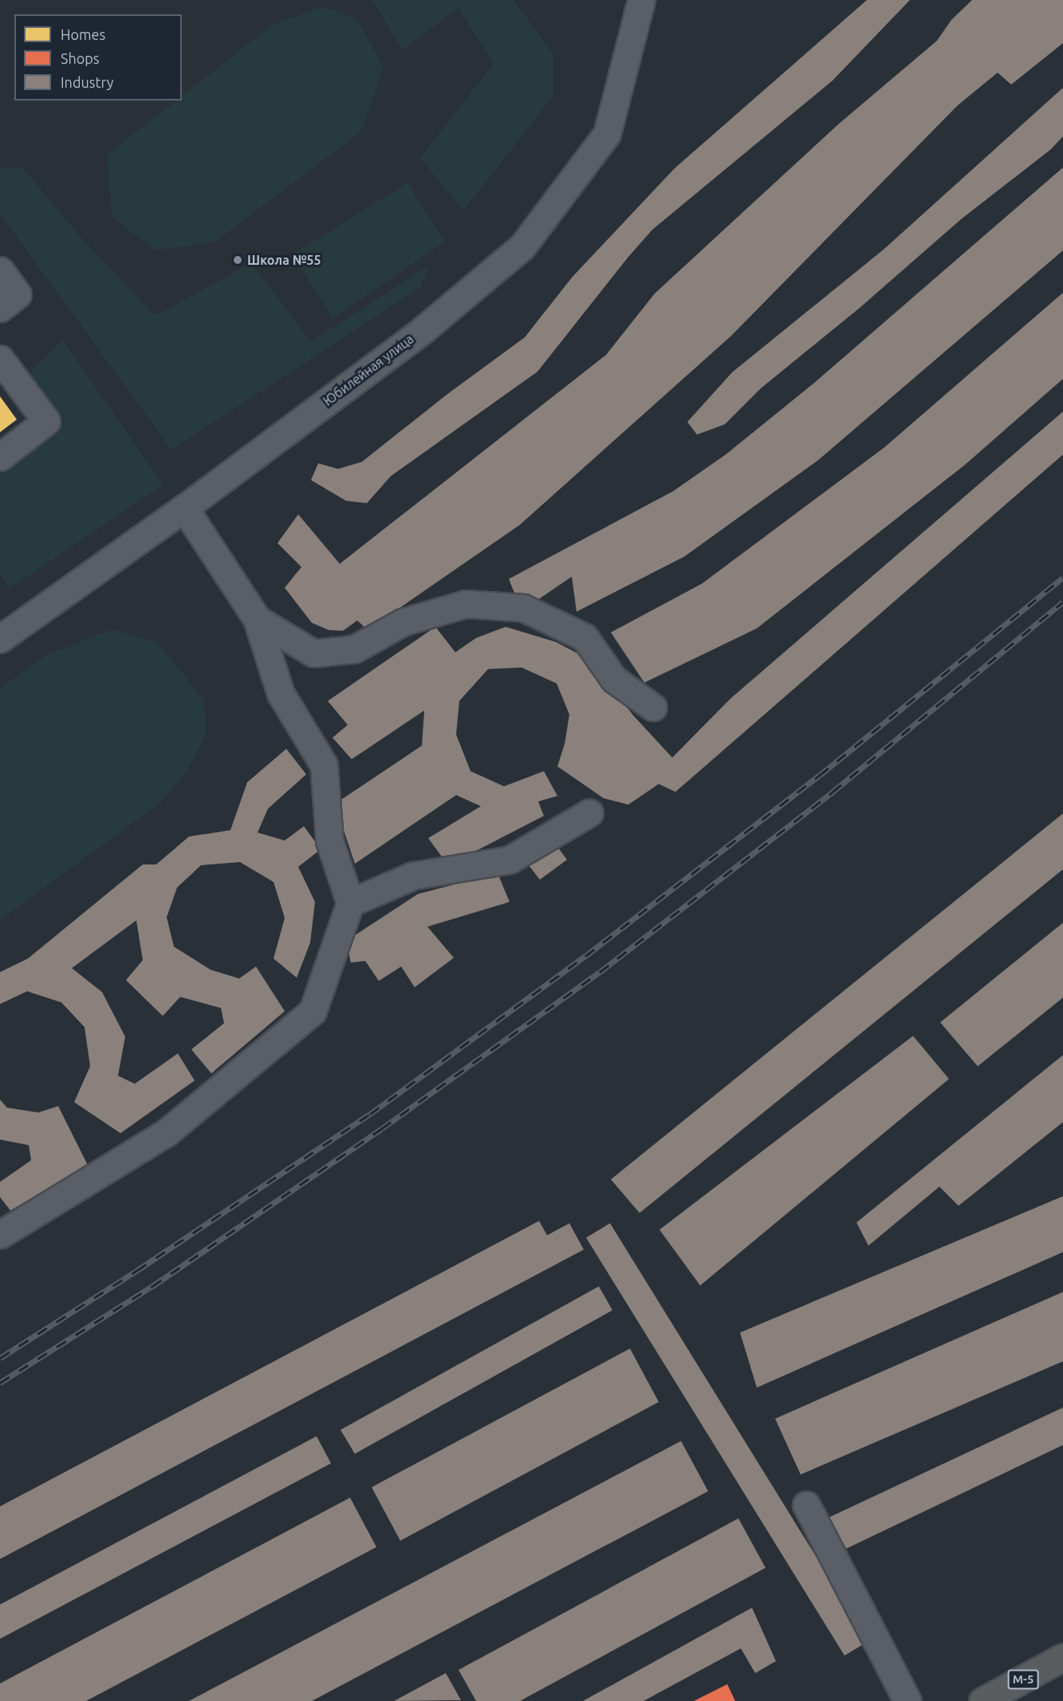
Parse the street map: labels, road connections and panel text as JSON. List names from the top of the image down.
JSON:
{
  "streets": {
    "highway": ["М-5"],
    "street": ["Юбилейная улица"]
  },
  "places": ["Школа №55"],
  "legend": ["Homes", "Shops", "Industry"]
}
